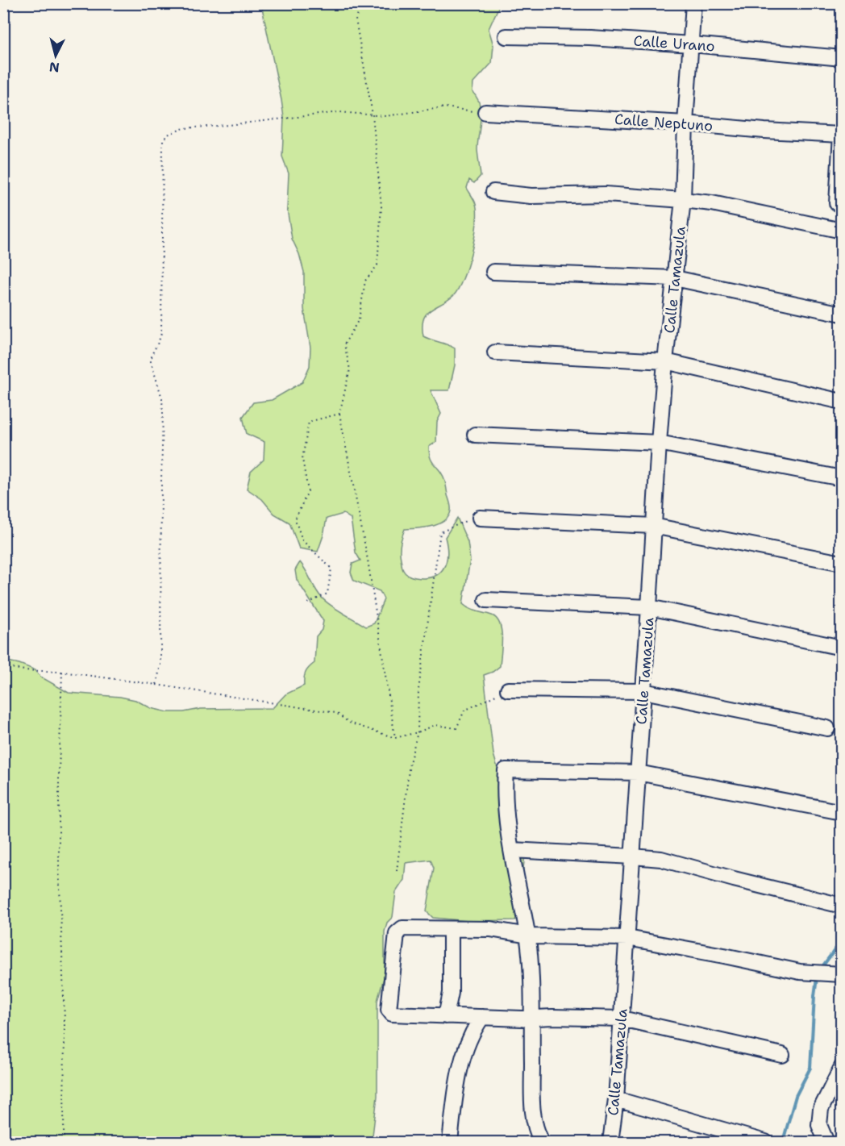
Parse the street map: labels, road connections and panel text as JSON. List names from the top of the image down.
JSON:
{
  "streets": {
    "street": ["Calle Urano", "Calle Neptuno", "Calle Tamazula"]
  },
  "crossings": [
    ["Calle Urano", "Calle Tamazula"],
    ["Calle Neptuno", "Calle Tamazula"]
  ],
  "north": "bottom"
}
